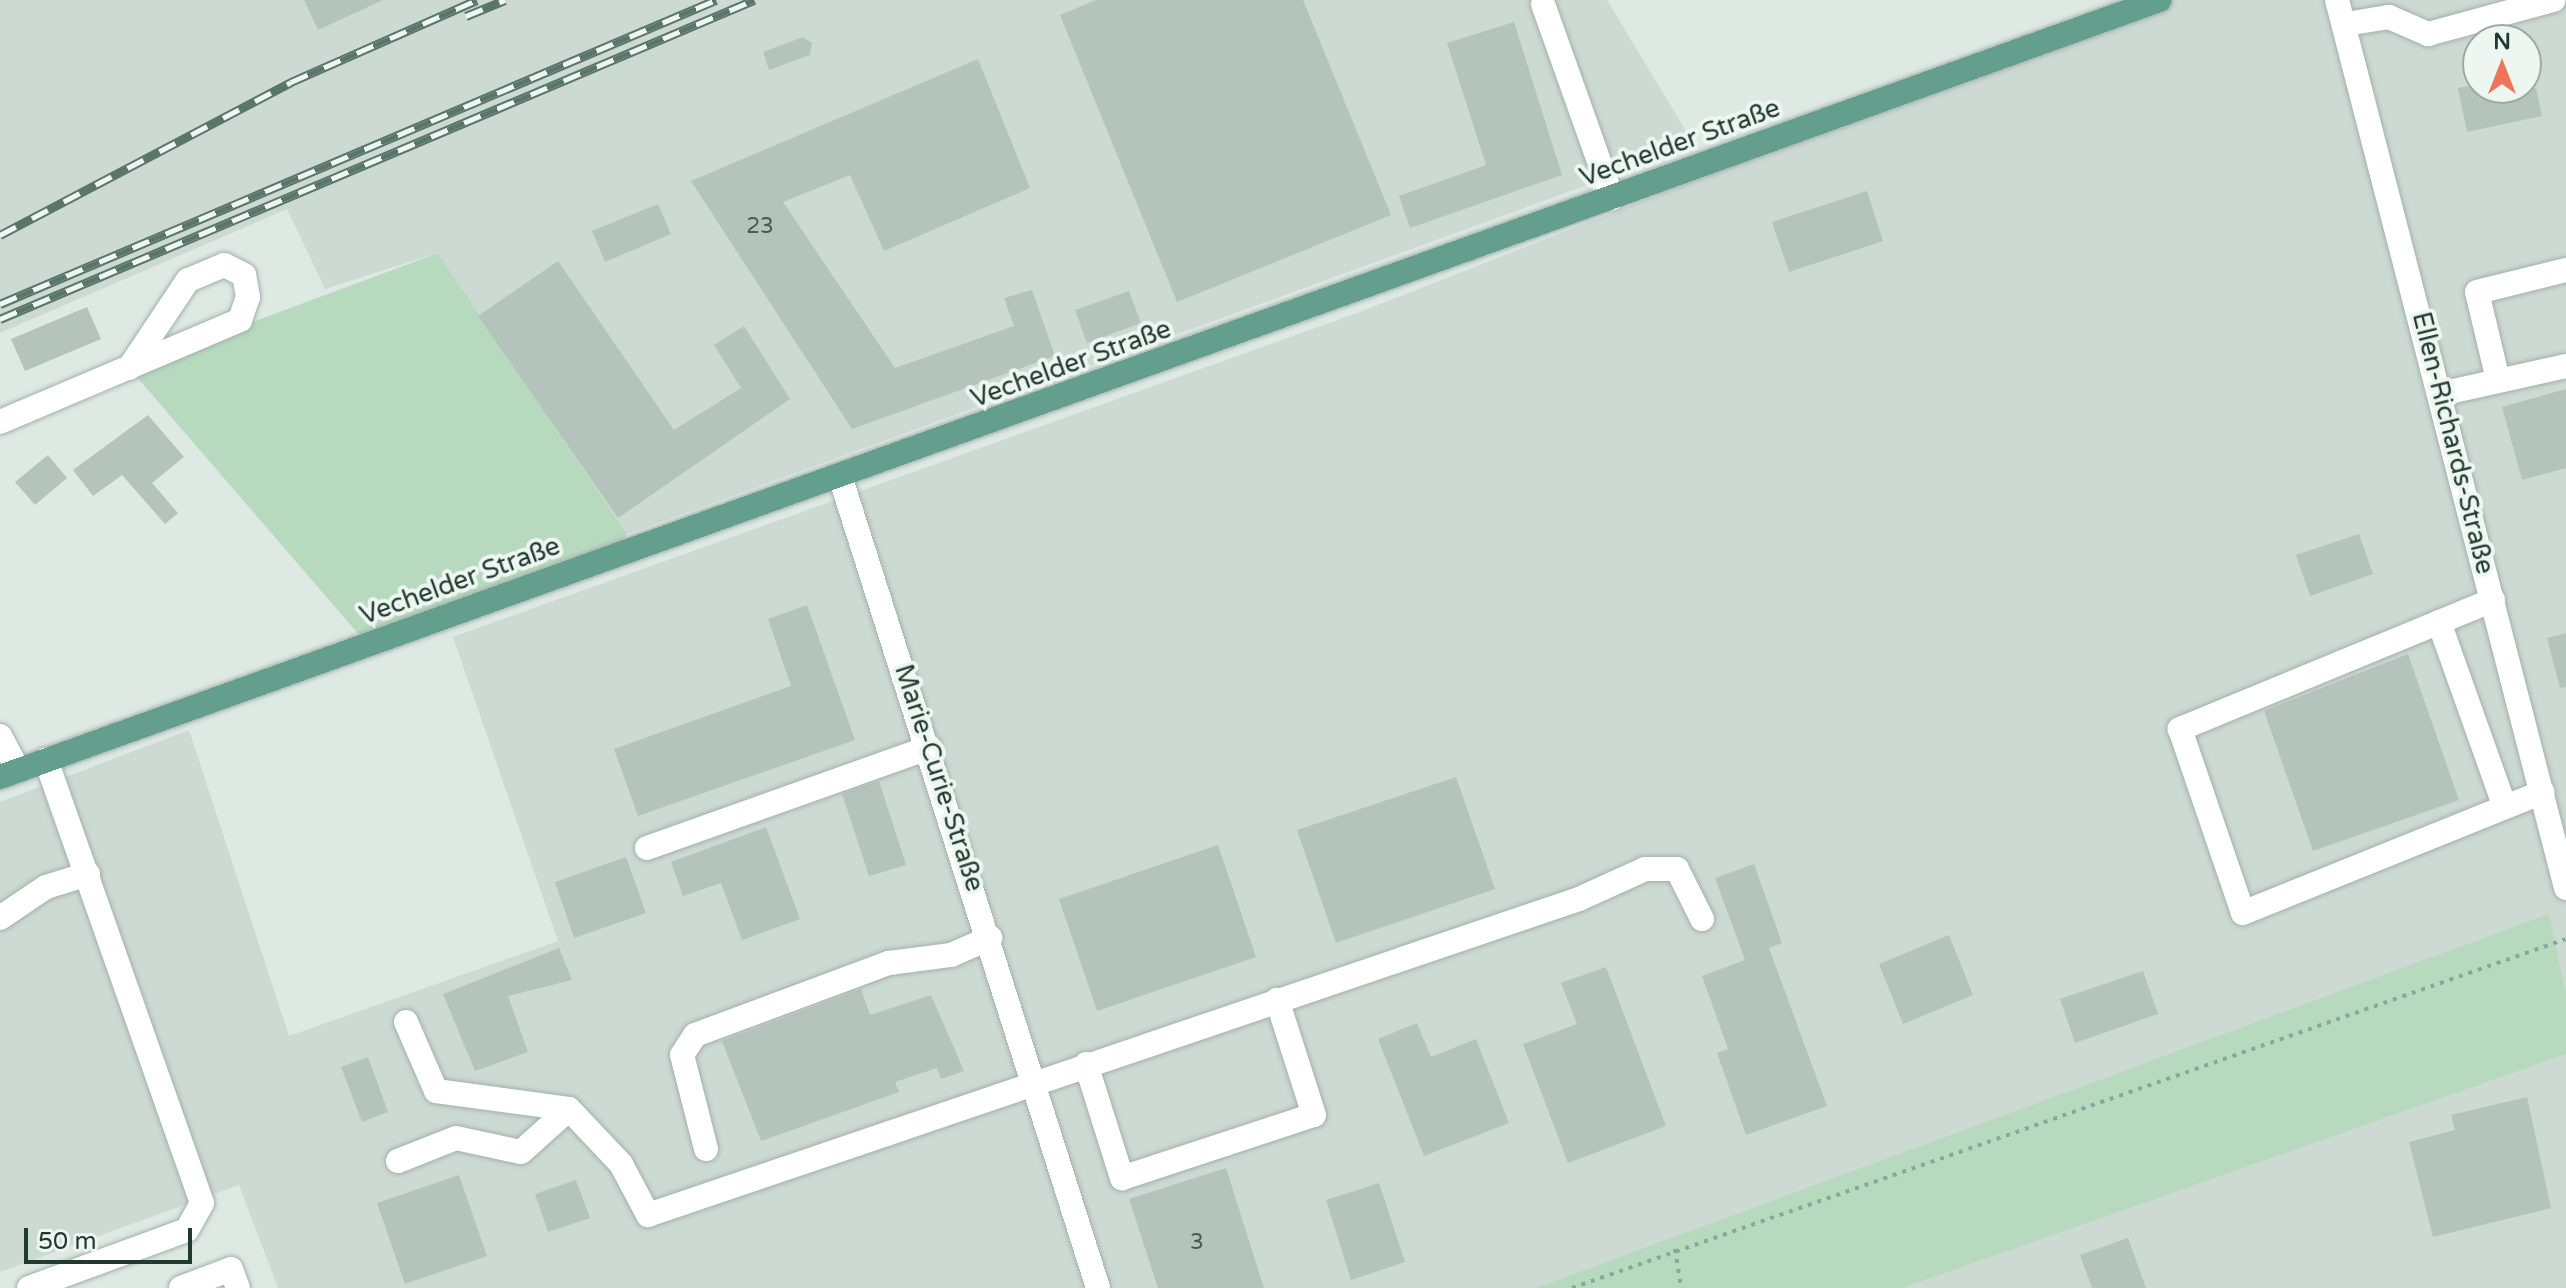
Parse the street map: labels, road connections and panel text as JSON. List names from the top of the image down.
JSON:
{
  "streets": {
    "main road": ["Vechelder Straße"],
    "street": ["Ellen-Richards-Straße", "Marie-Curie-Straße"]
  },
  "crossings": [
    ["Vechelder Straße", "Marie-Curie-Straße"]
  ],
  "house_numbers": ["23", "3"],
  "scale_bar": "50 m",
  "north": "top"
}
